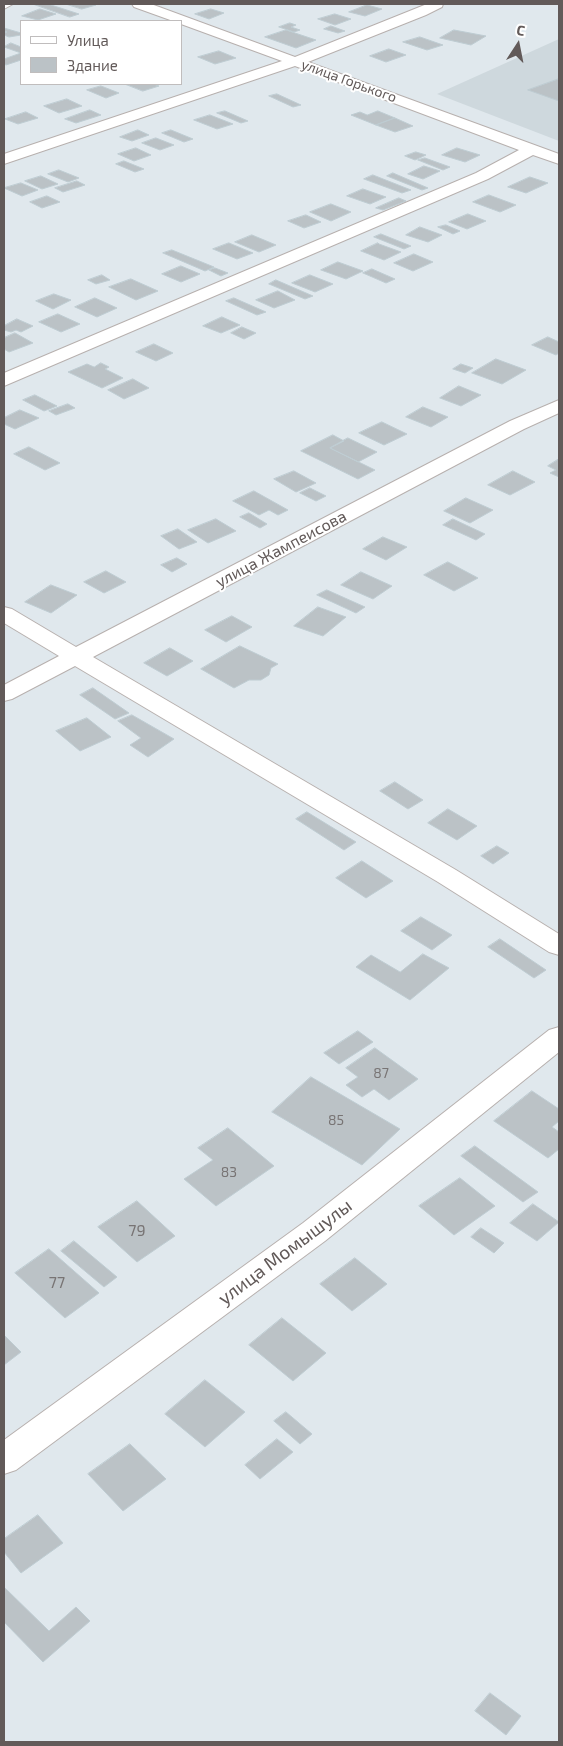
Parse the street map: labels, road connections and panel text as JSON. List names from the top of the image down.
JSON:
{
  "streets": {
    "street": ["улица Горького", "улица Жампеисова", "улица Момышулы"]
  },
  "house_numbers": [
    "87",
    "85",
    "83",
    "79",
    "77"
  ],
  "legend": ["Улица", "Здание"],
  "north": "top"
}
